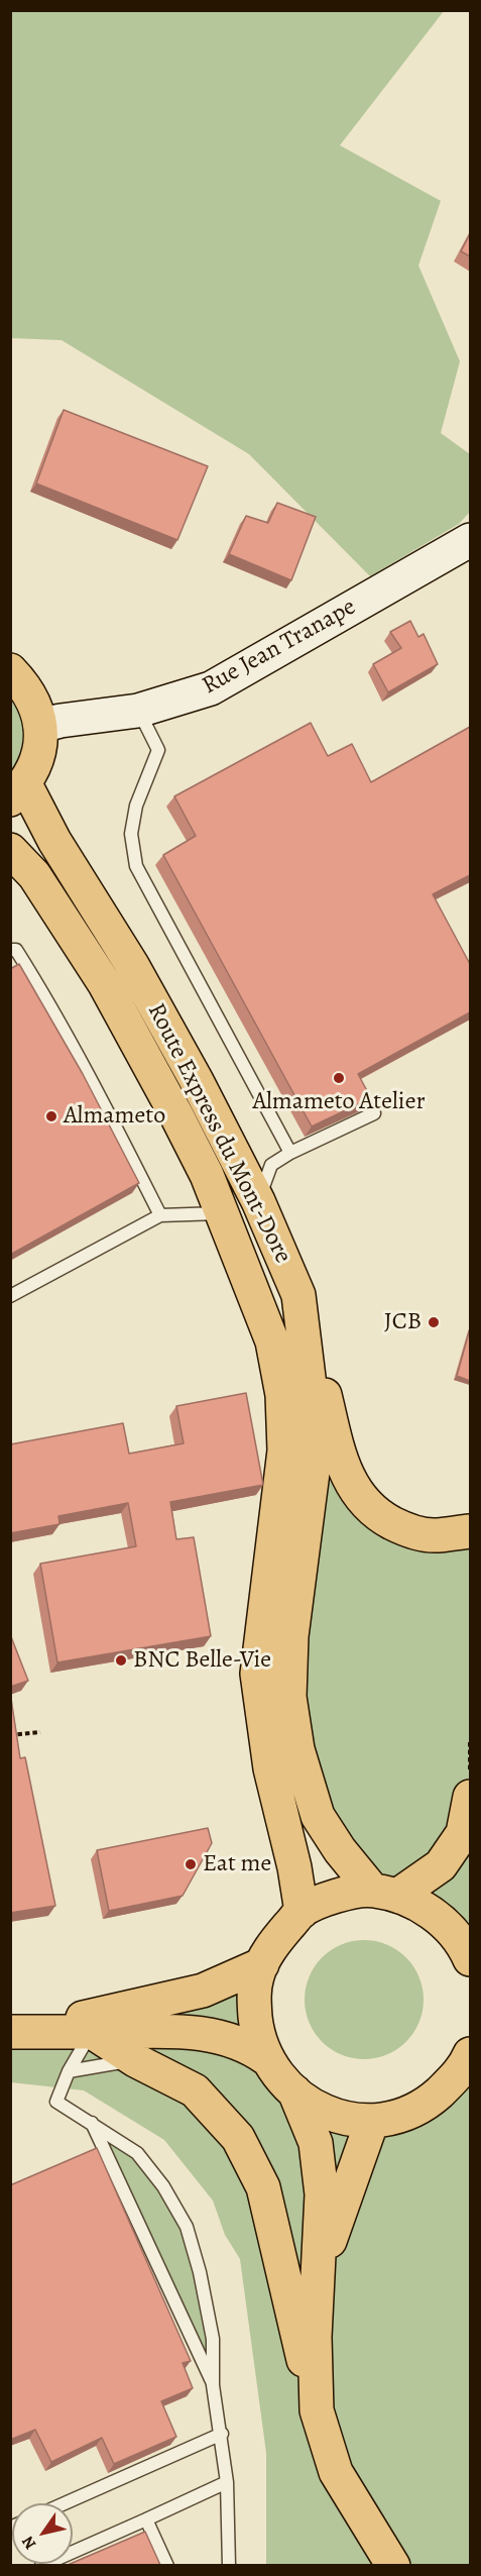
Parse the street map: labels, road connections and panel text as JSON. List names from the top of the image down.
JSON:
{
  "streets": {
    "main road": ["Rue Jean Tranape", "Route Express du Mont-Dore"]
  },
  "places": [
    "Almameto Atelier",
    "Almameto",
    "JCB",
    "BNC Belle-Vie",
    "Eat me"
  ],
  "north": "bottom left"
}
